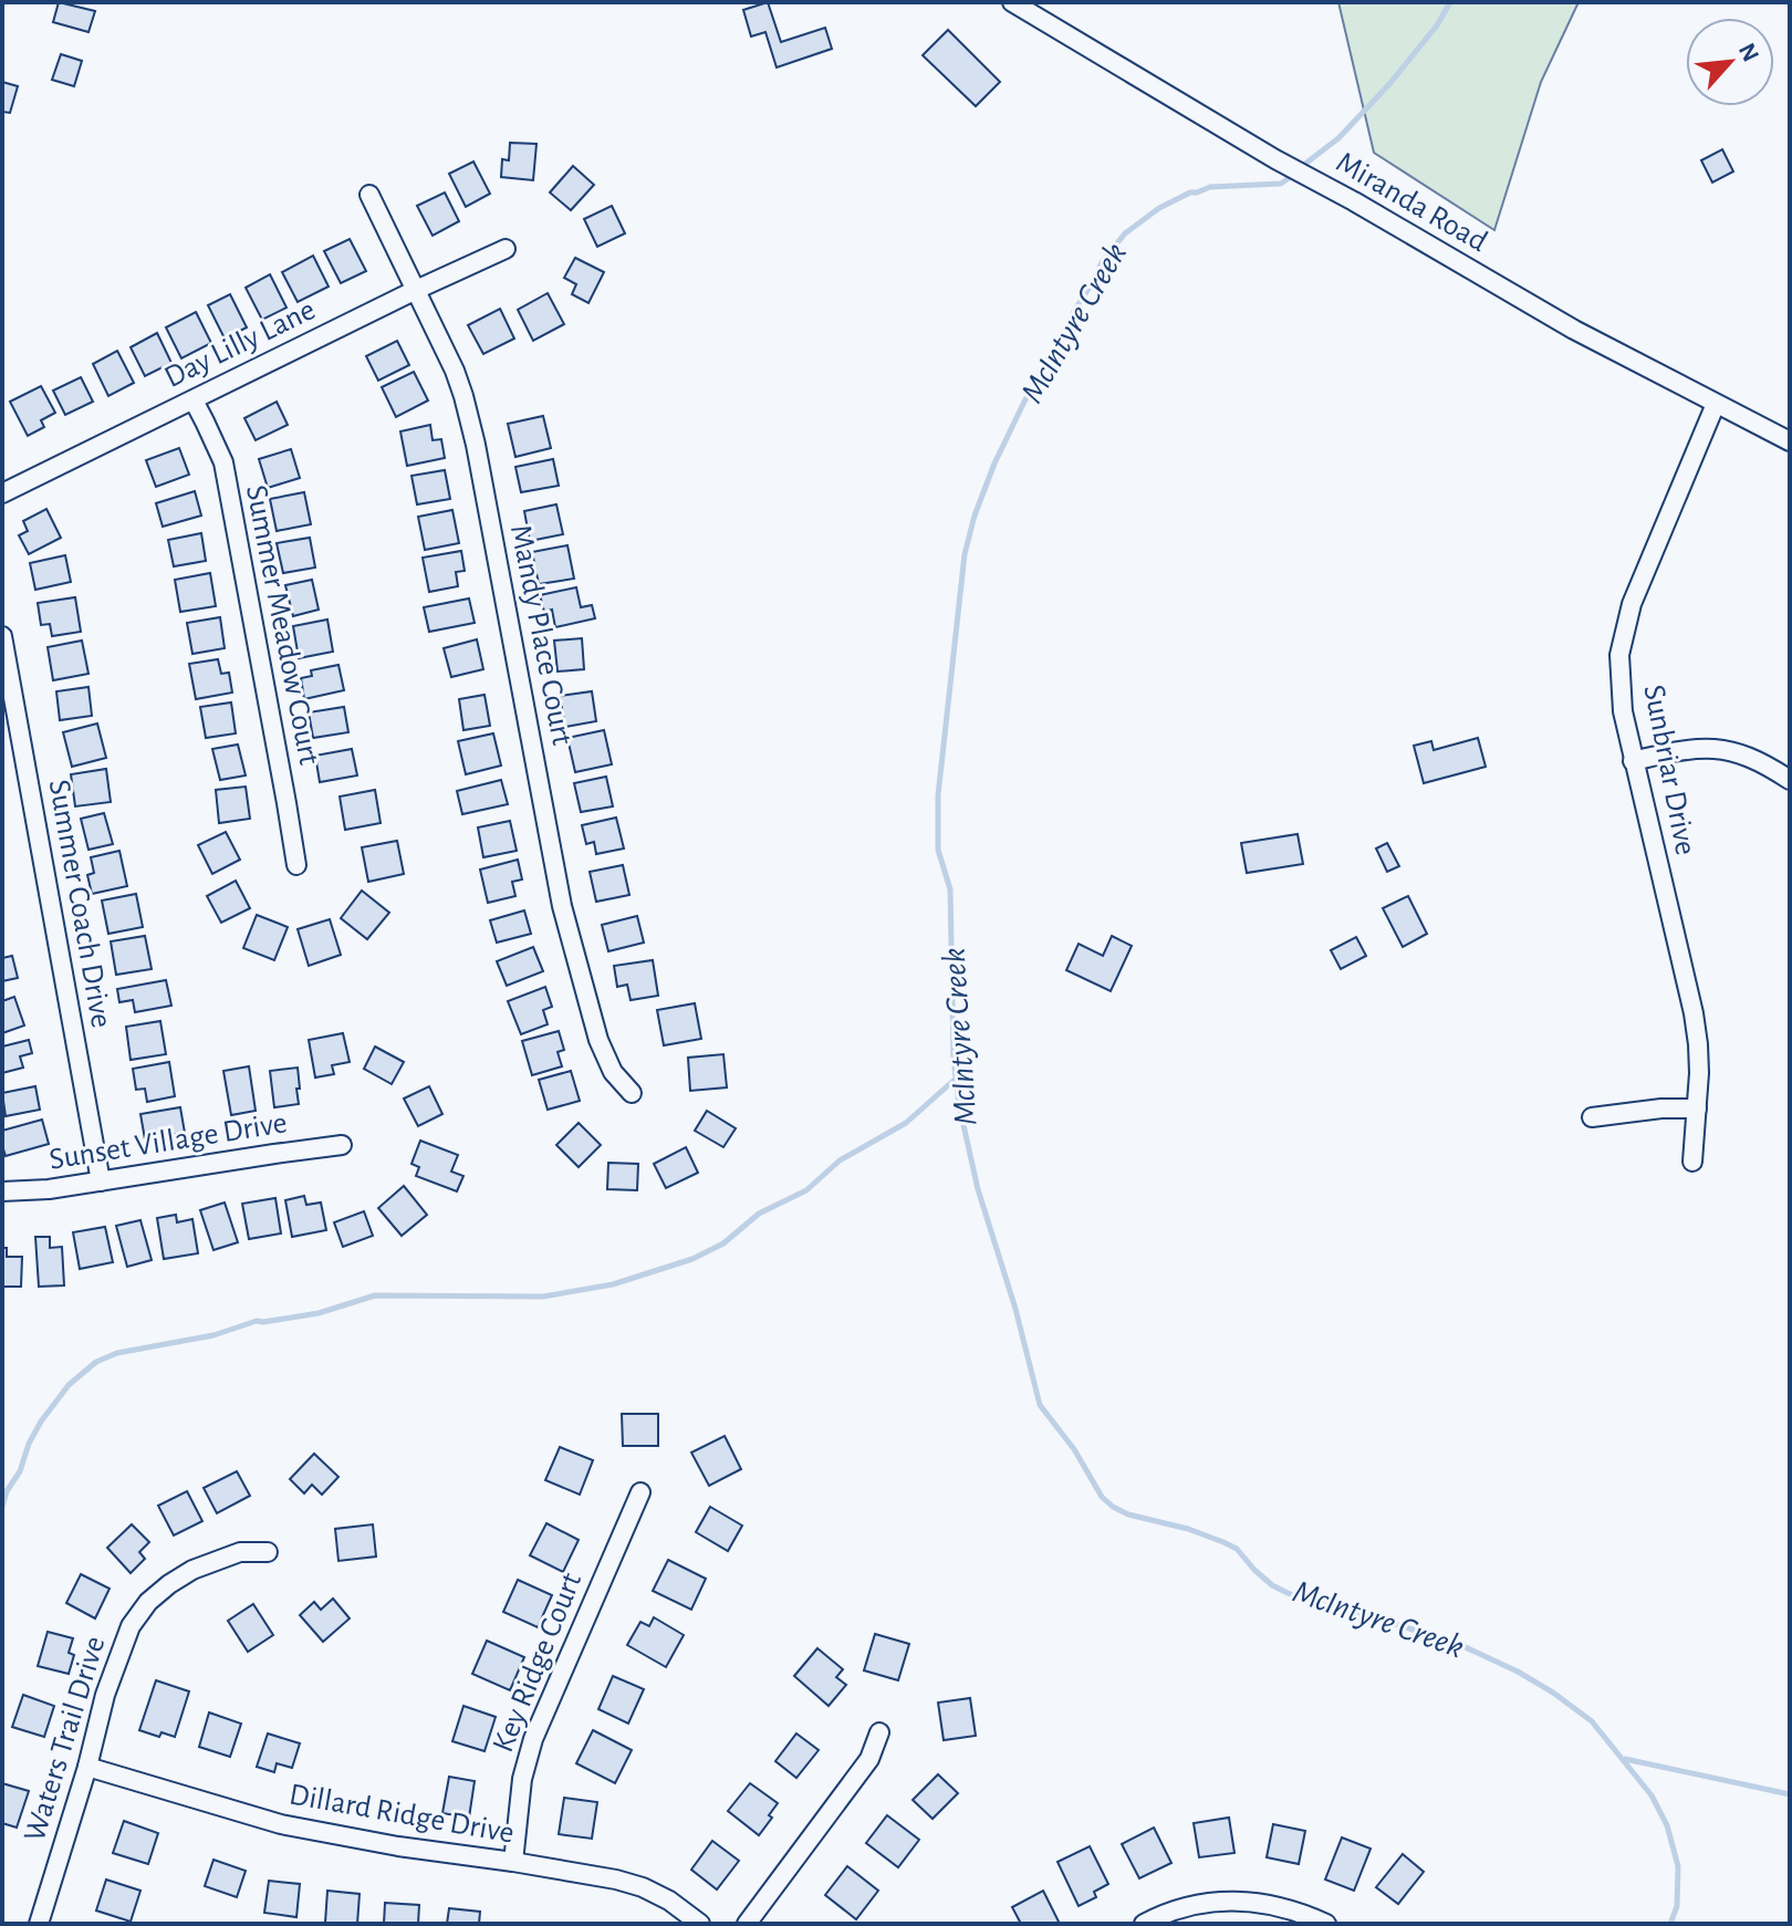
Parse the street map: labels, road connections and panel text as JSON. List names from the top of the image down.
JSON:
{
  "streets": {
    "street": [
      "Miranda Road",
      "Day Lilly Lane",
      "Summer Meadow Court",
      "Mandy Place Court",
      "Sunbriar Drive",
      "Summer Coach Drive",
      "Sunset Village Drive",
      "Key Ridge Court",
      "Waters Trail Drive",
      "Dillard Ridge Drive"
    ]
  },
  "crossings": [
    ["Miranda Road", "Sunbriar Drive"],
    ["Day Lilly Lane", "Summer Meadow Court"],
    ["Day Lilly Lane", "Mandy Place Court"],
    ["Summer Coach Drive", "Sunset Village Drive"],
    ["Key Ridge Court", "Dillard Ridge Drive"],
    ["Waters Trail Drive", "Dillard Ridge Drive"]
  ],
  "water": ["McIntyre Creek"],
  "north": "top right"
}
